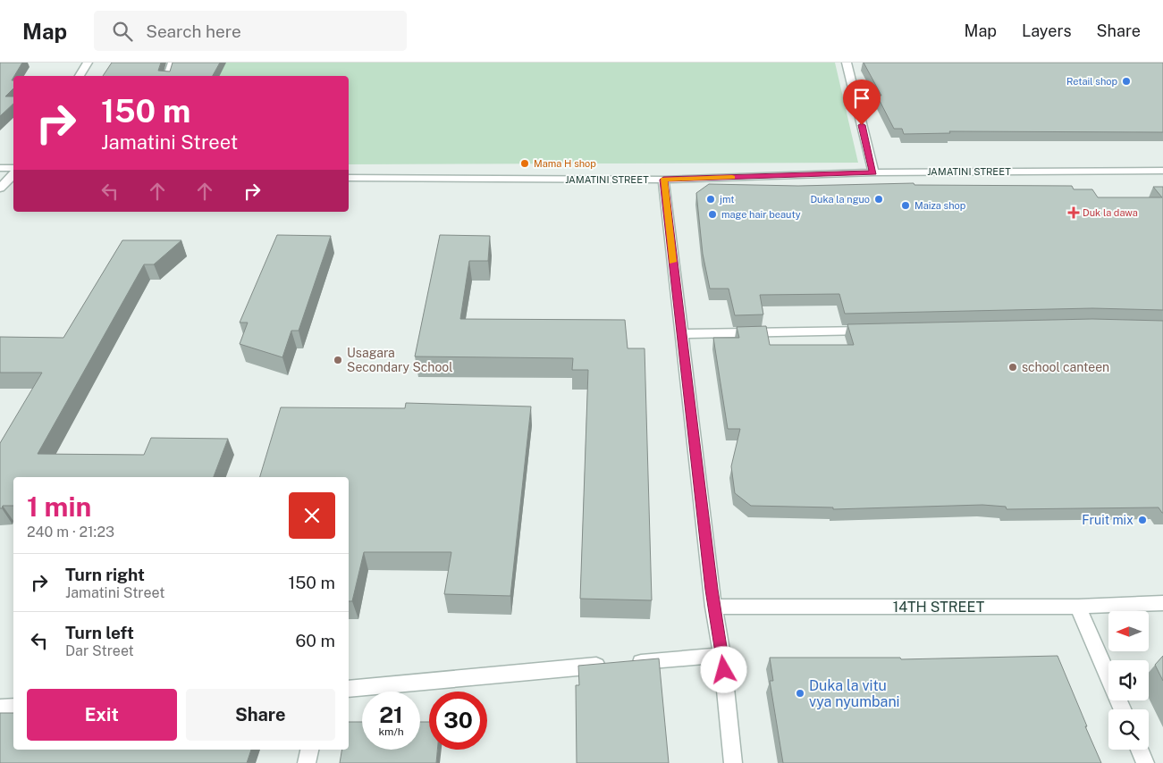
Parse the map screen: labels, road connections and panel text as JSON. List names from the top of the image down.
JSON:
{
  "streets": {
    "street": ["JAMATINI STREET", "14TH STREET"]
  },
  "places": {
    "other": [
      "Retail shop",
      "Mama H shop",
      "jmt",
      "Duka la nguo",
      "Maiza shop",
      "mage hair beauty",
      "Usagara Secondary School",
      "school canteen",
      "Fruit mix",
      "Duka la vitu vya nyumbani"
    ],
    "health": ["Duk la dawa"]
  },
  "north": "left",
  "page": {
    "header": "Map",
    "search": "Search here",
    "nav": ["Map", "Layers", "Share"],
    "turn": ["150 m", "Jamatini Street"],
    "heading": ["1 min", "240 m · 21:23"],
    "list": [
      {
        "name": "Turn right",
        "note": "Jamatini Street",
        "value": "150 m"
      },
      {
        "name": "Turn left",
        "note": "Dar Street",
        "value": "60 m"
      }
    ],
    "buttons": ["Exit", "Share"],
    "speed": "21 km/h",
    "limit": "30"
  }
}
